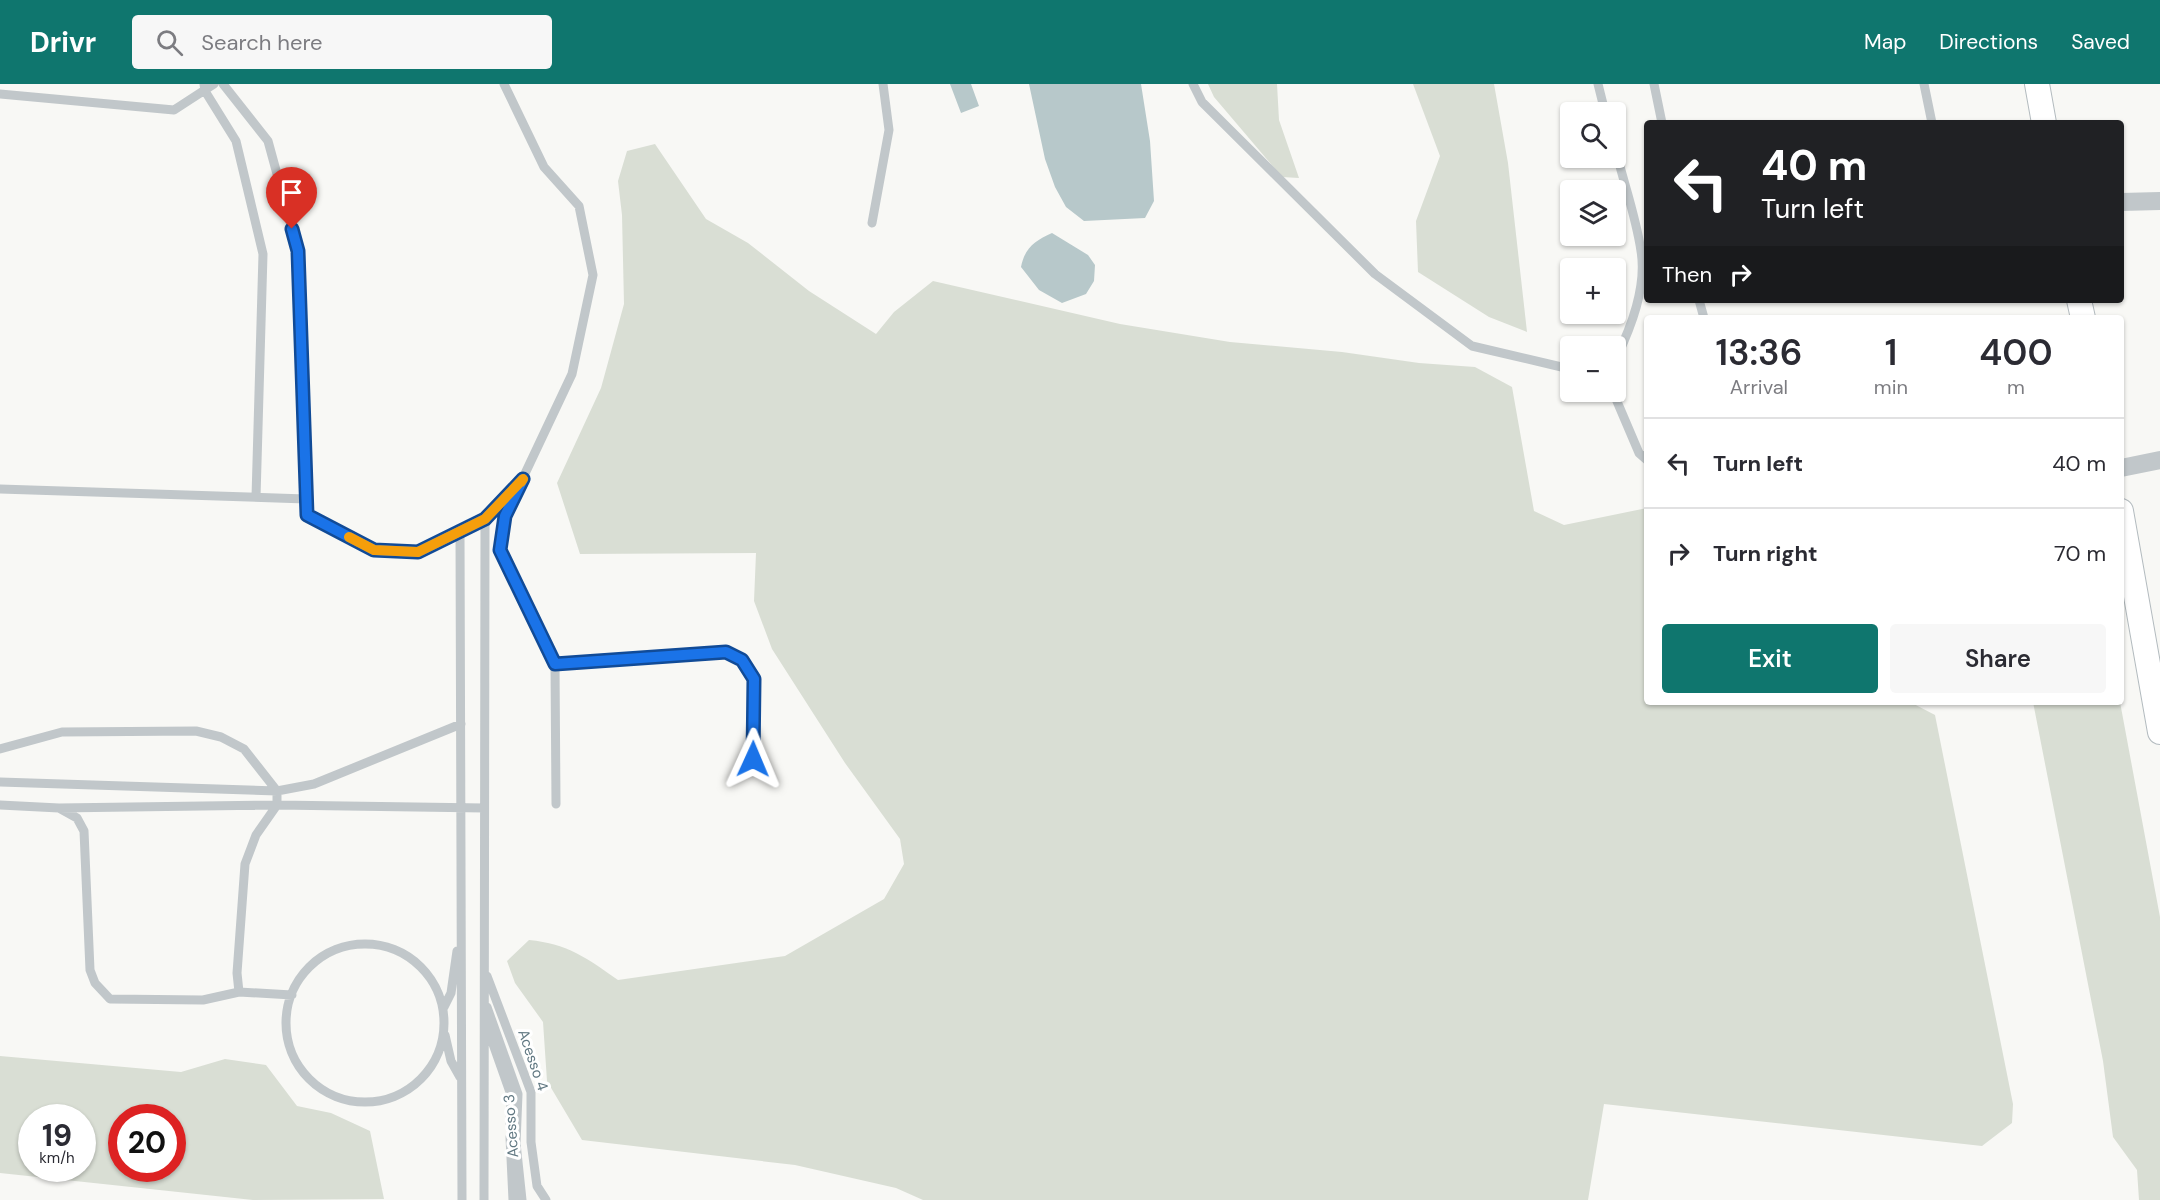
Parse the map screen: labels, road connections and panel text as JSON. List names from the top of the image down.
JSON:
{
  "streets": {
    "lane": ["Acesso 4", "Acesso 3"]
  },
  "page": {
    "header": "Drivr",
    "search": "Search here",
    "nav": ["Map", "Directions", "Saved"],
    "map_buttons": ["+", "−"],
    "turn": ["40 m", "Turn left"],
    "then": "Then",
    "eta": [
      "13:36",
      "Arrival",
      "1",
      "min",
      "400",
      "m"
    ],
    "list": [
      {
        "name": "Turn left",
        "value": "40 m"
      },
      {
        "name": "Turn right",
        "value": "70 m"
      }
    ],
    "buttons": ["Exit", "Share"],
    "speed": "19 km/h",
    "limit": "20"
  }
}
